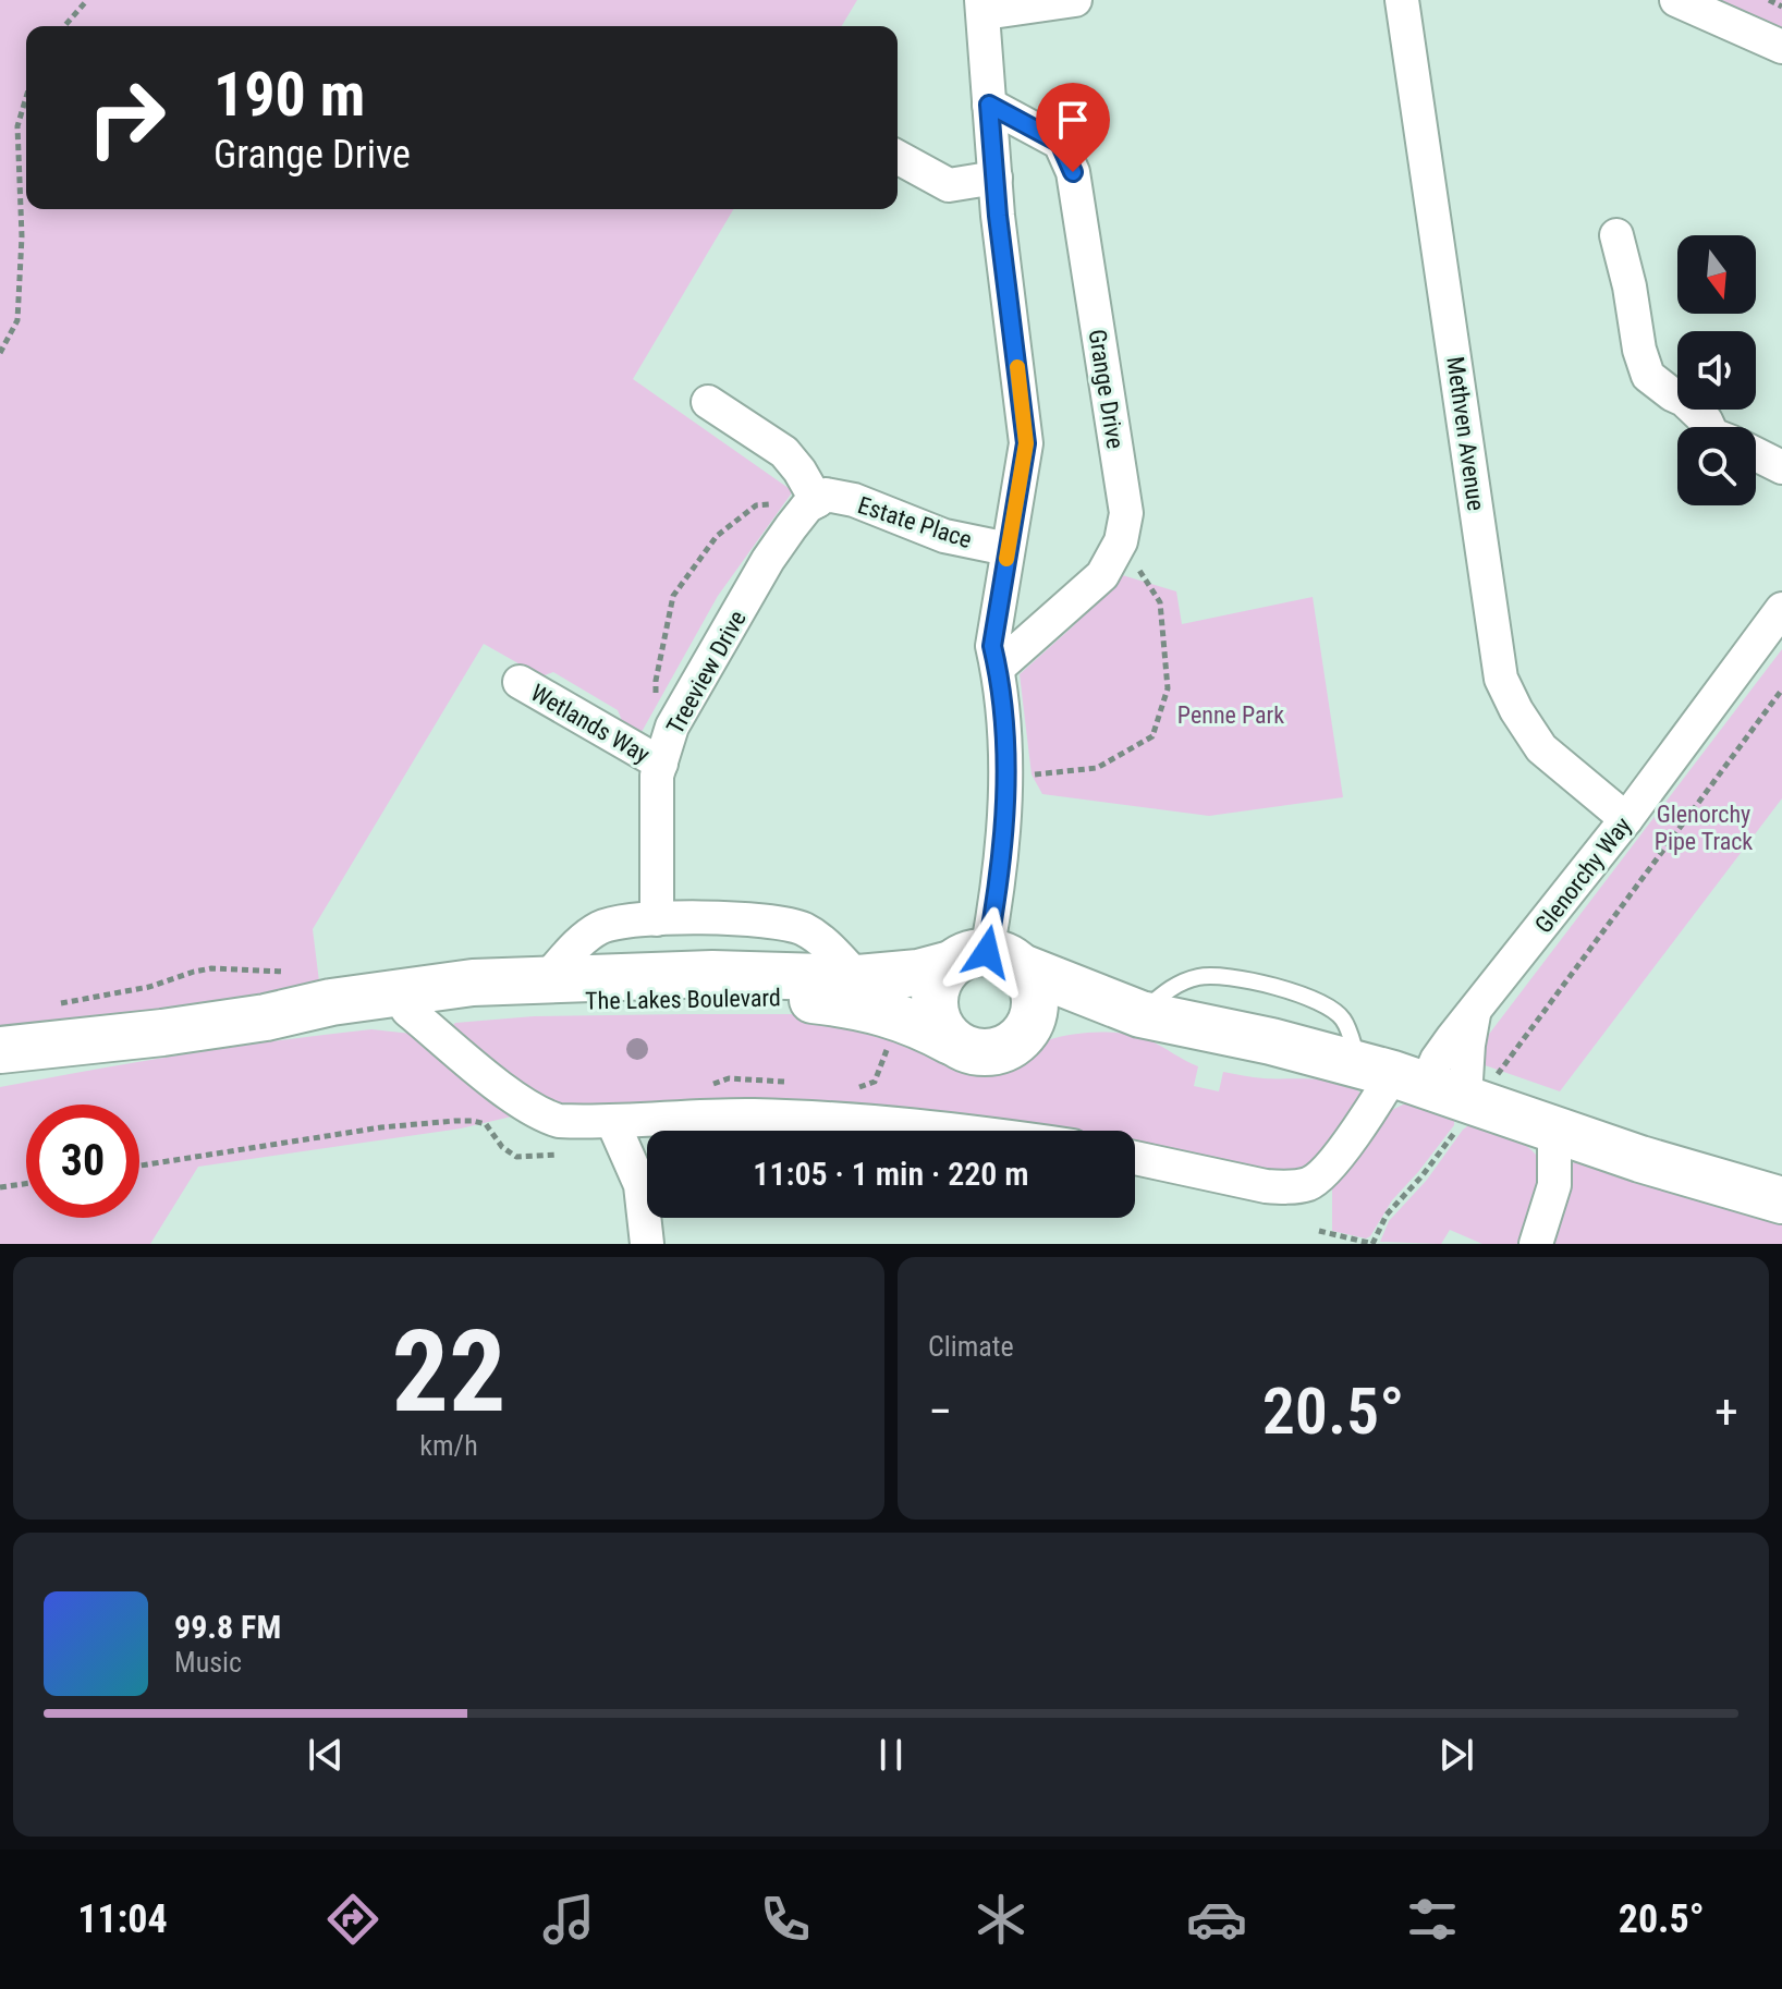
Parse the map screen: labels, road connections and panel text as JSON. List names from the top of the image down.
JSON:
{
  "streets": {
    "street": [
      "Grange Drive",
      "Methven Avenue",
      "Estate Place",
      "Treeview Drive",
      "Wetlands Way",
      "Glenorchy Way",
      "The Lakes Boulevard"
    ]
  },
  "crossings": [
    ["Methven Avenue", "Glenorchy Way"],
    ["Estate Place", "Treeview Drive"],
    ["Treeview Drive", "Wetlands Way"],
    ["Treeview Drive", "The Lakes Boulevard"]
  ],
  "parks": ["Penne Park", "Glenorchy Pipe Track"],
  "north": "bottom",
  "page": {
    "turn": ["190 m", "Grange Drive"],
    "limit": "30",
    "trip": "11:05 · 1 min · 220 m",
    "tile": [
      ["22", "km/h"],
      "Climate"
    ],
    "heat": ["−", "20.5°", "+"],
    "song": ["99.8 FM", "Music"],
    "tabs": ["11:04", "20.5°"]
  }
}
